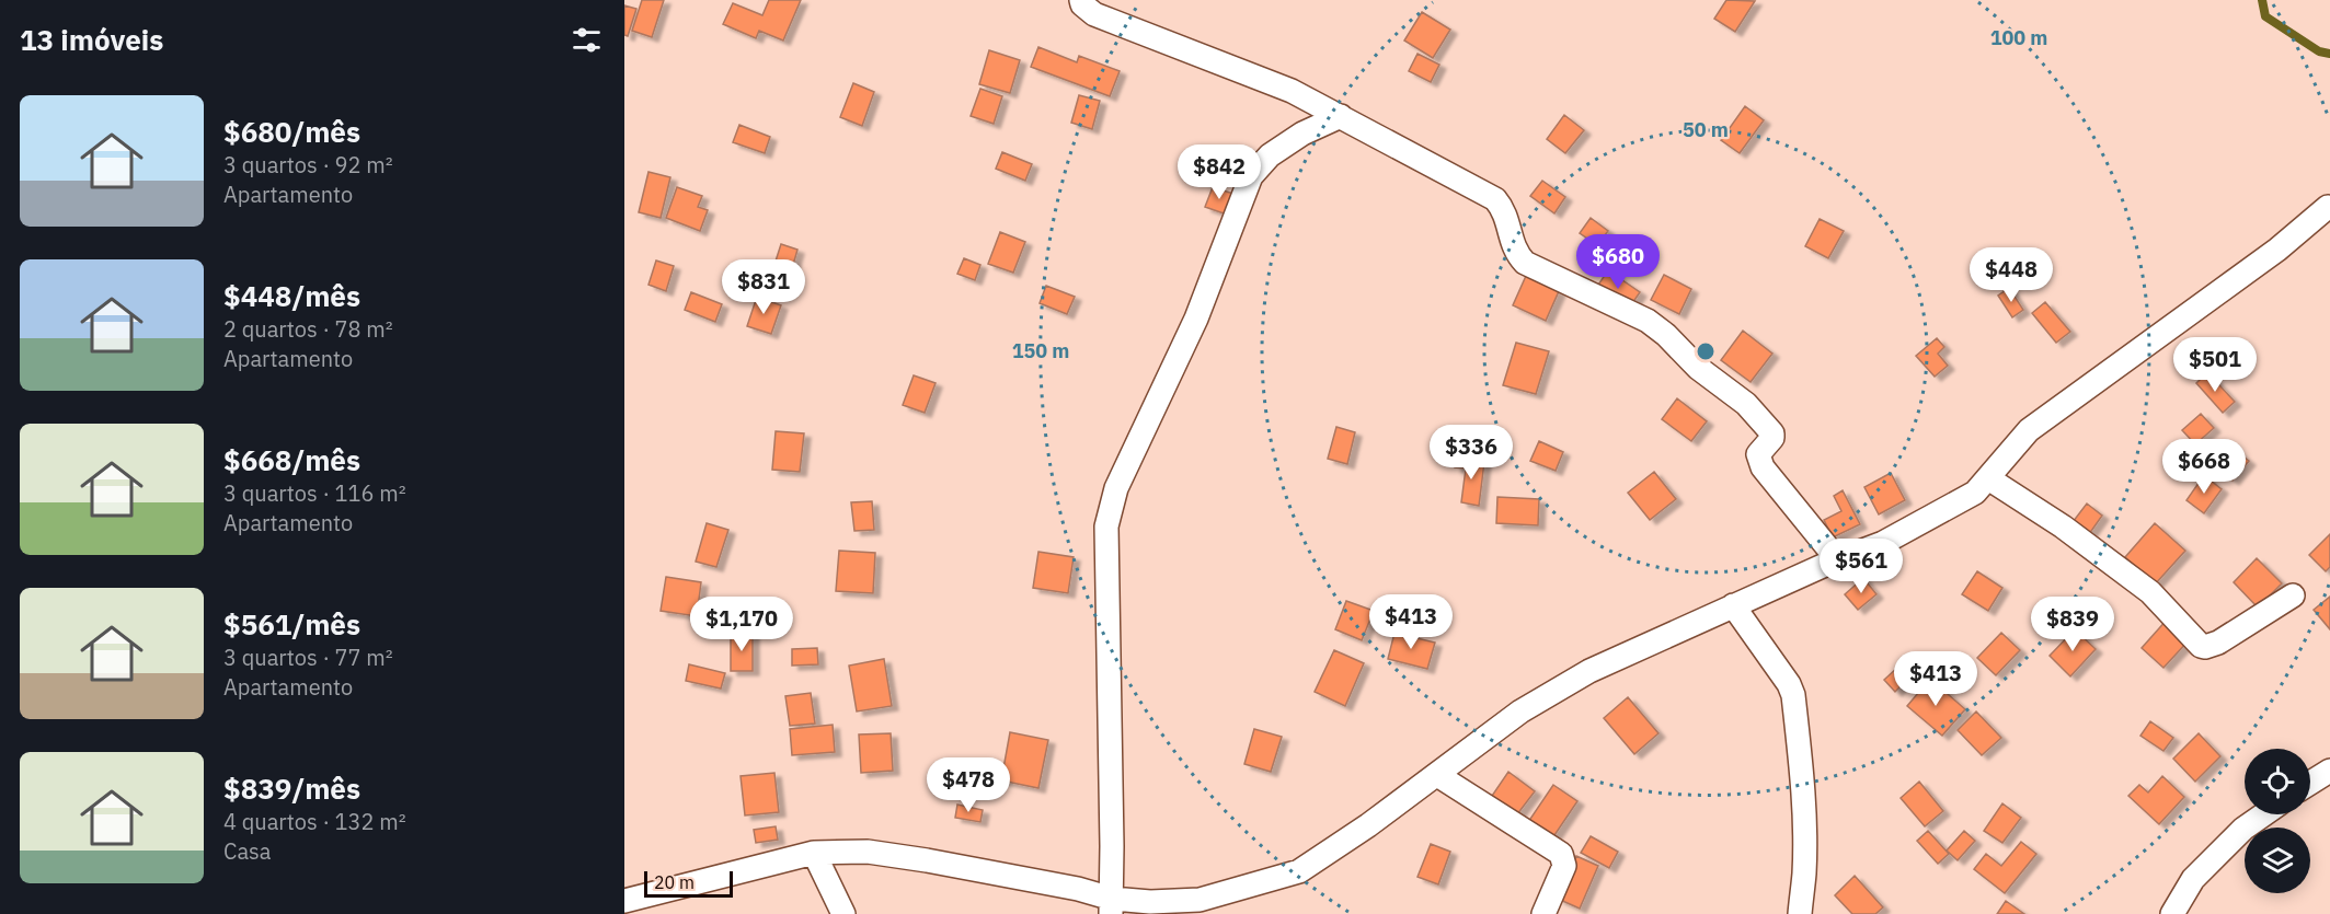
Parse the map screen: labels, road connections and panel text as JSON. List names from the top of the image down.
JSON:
{
  "scale_bar": "20 m",
  "page": {
    "heading": "13 imóveis",
    "list": [
      {
        "name": "$680/mês",
        "note": "3 quartos · 92 m² · Apartamento"
      },
      {
        "name": "$448/mês",
        "note": "2 quartos · 78 m² · Apartamento"
      },
      {
        "name": "$668/mês",
        "note": "3 quartos · 116 m² · Apartamento"
      },
      {
        "name": "$561/mês",
        "note": "3 quartos · 77 m² · Apartamento"
      },
      {
        "name": "$839/mês",
        "note": "4 quartos · 132 m² · Casa"
      }
    ],
    "price": [
      "$842",
      "$680",
      "$448",
      "$831",
      "$501",
      "$336",
      "$668",
      "$561",
      "$413",
      "$1,170",
      "$839",
      "$413",
      "$478"
    ],
    "scale": "20 m"
  },
  "rings": ["100 m", "50 m", "150 m"]
}
